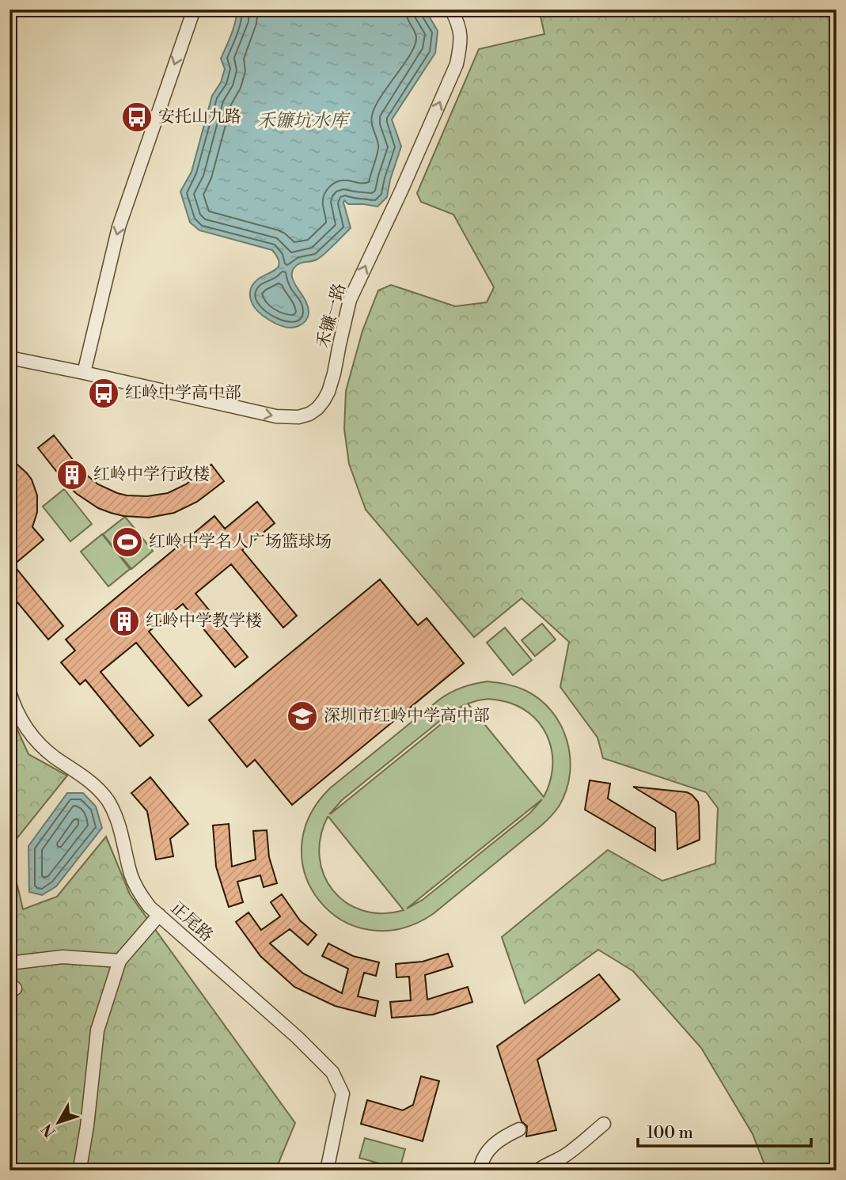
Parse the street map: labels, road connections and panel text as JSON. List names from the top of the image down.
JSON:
{
  "streets": {
    "street": ["禾镰一路", "正尾路"]
  },
  "water": ["禾镰坑水库"],
  "places": {
    "bus stop": ["安托山九路", "红岭中学高中部"],
    "building": ["红岭中学行政楼", "红岭中学教学楼"],
    "sports": ["红岭中学名人广场篮球场"],
    "school or university": ["深圳市红岭中学高中部"]
  },
  "scale_bar": "100 m",
  "north": "bottom left"
}
